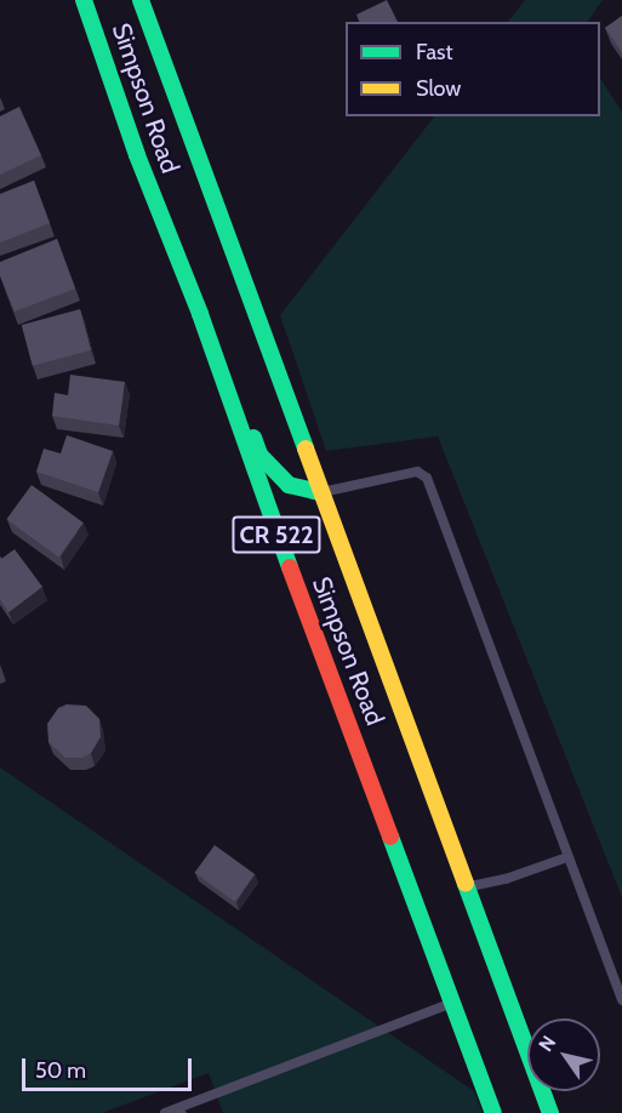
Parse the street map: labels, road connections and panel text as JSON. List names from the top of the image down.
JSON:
{
  "streets": {
    "main road": ["Simpson Road", "CR 522"]
  },
  "legend": ["Fast", "Slow"],
  "scale_bar": "50 m",
  "north": "top left"
}
